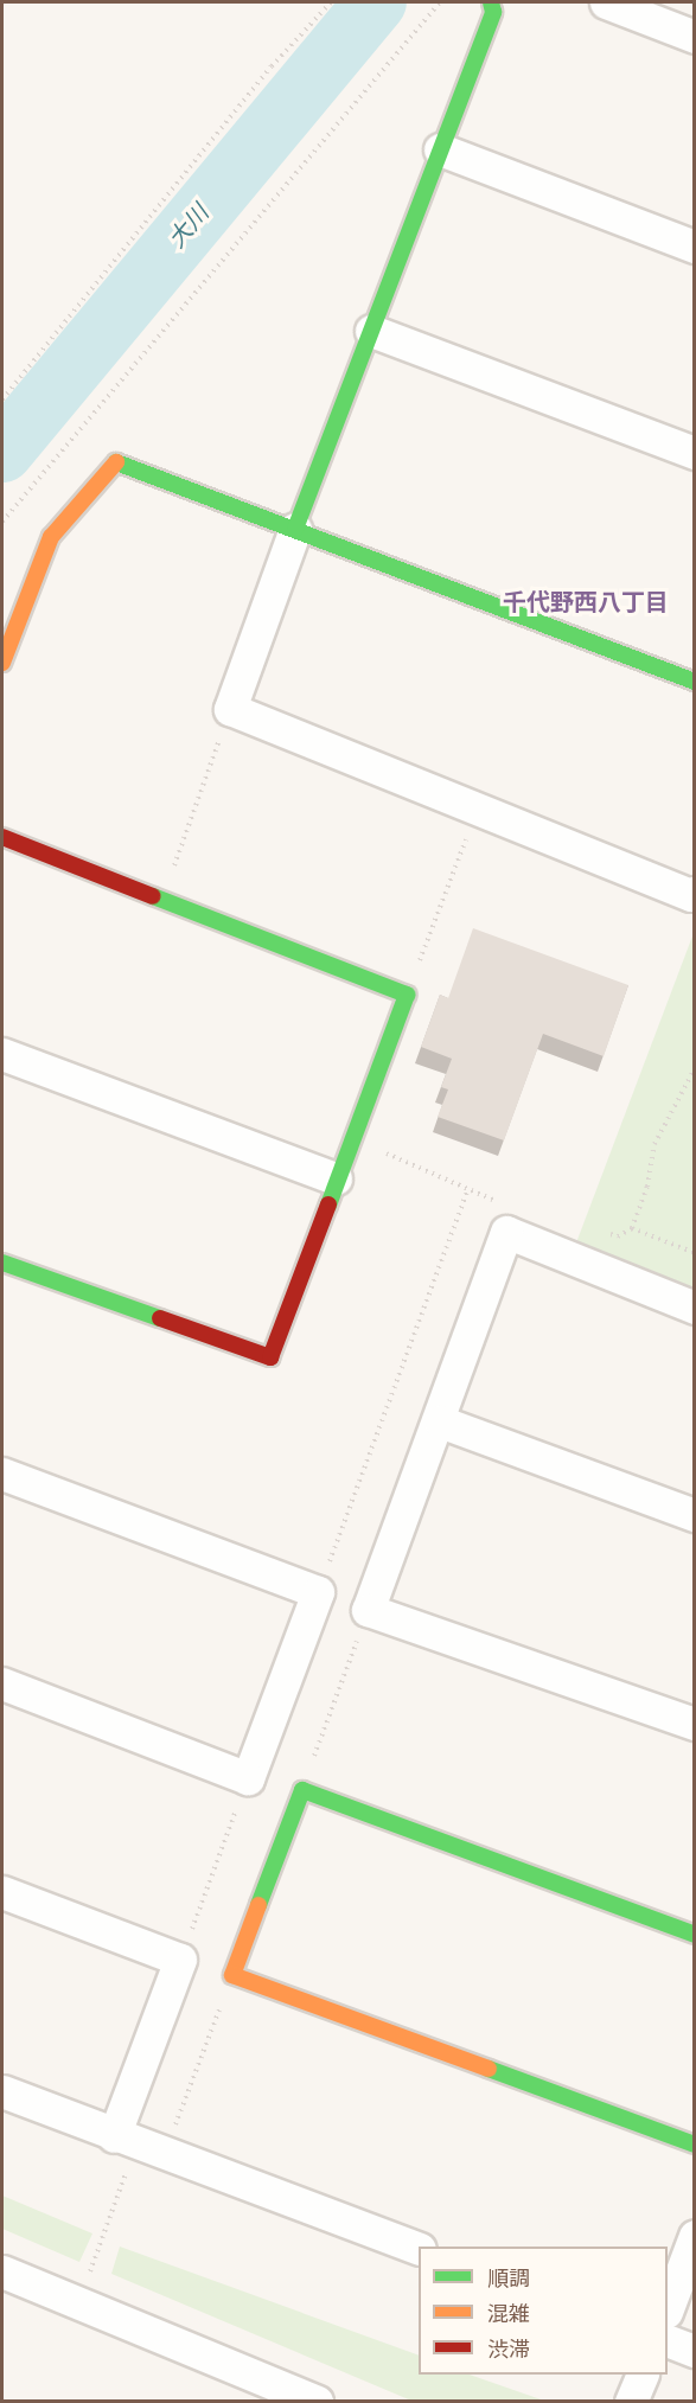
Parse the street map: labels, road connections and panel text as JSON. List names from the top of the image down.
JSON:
{
  "districts": ["千代野西八丁目"],
  "water": ["大川"],
  "legend": ["順調", "混雑", "渋滞"]
}
